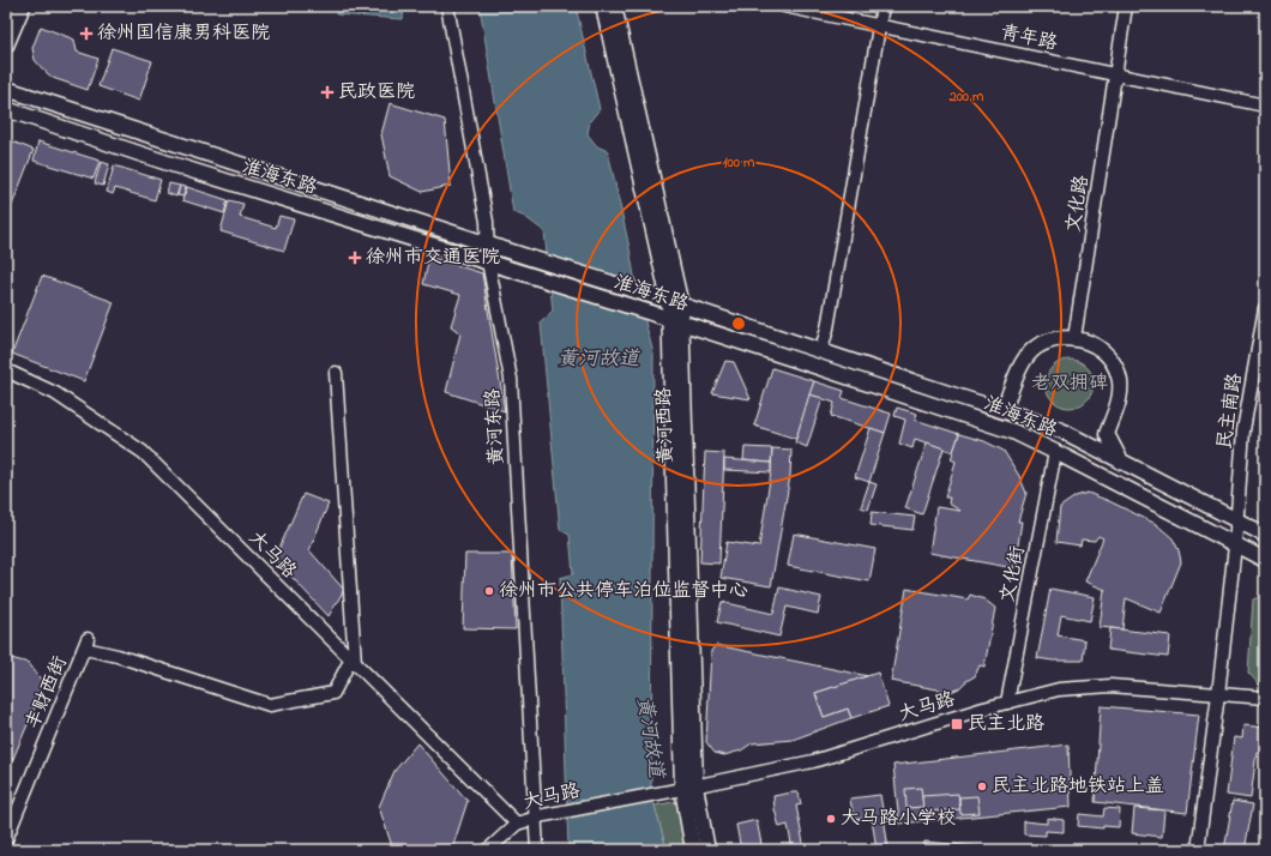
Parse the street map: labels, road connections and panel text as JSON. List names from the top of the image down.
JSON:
{
  "streets": {
    "main road": ["淮海东路", "黄河西路"],
    "street": [
      "青年路",
      "文化路",
      "民主南路",
      "黄河东路",
      "大马路",
      "文化街",
      "丰财西街"
    ]
  },
  "crossings": [
    ["青年路", "文化路"],
    ["淮海东路", "民主南路"],
    ["淮海东路", "黄河西路"],
    ["淮海东路", "黄河东路"],
    ["淮海东路", "文化街"],
    ["黄河西路", "大马路"],
    ["黄河东路", "大马路"],
    ["大马路", "文化街"],
    ["大马路", "丰财西街"]
  ],
  "water": ["黄河故道"],
  "parks": ["老双拥碑"],
  "places": {
    "health": ["徐州国信康男科医院", "民政医院", "徐州市交通医院"],
    "other": ["徐州市公共停车泊位监督中心", "民主北路地铁站上盖", "大马路小学校"],
    "transit": ["民主北路"]
  },
  "rings": ["200 m", "100 m"]
}
